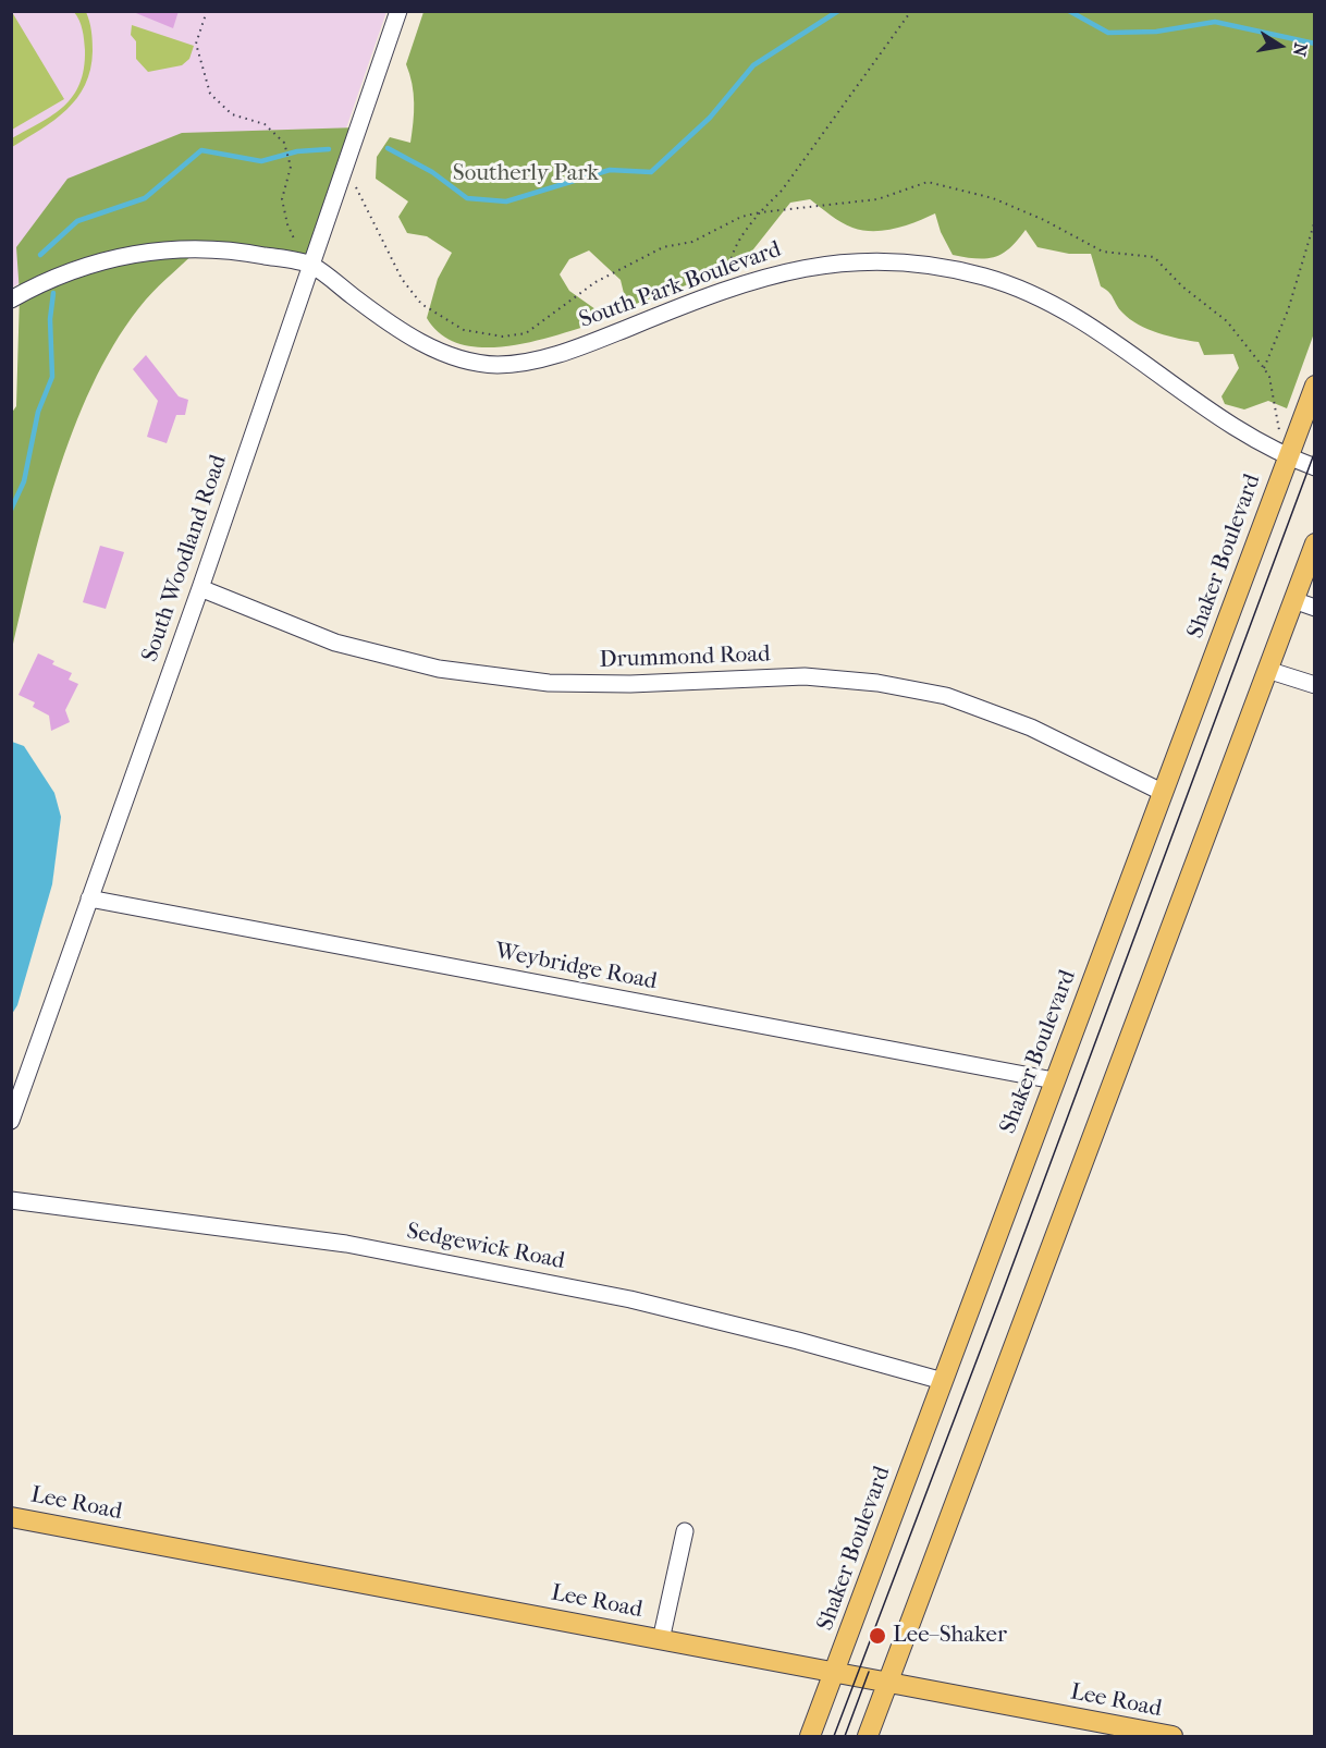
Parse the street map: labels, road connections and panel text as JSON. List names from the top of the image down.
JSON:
{
  "streets": {
    "main road": ["Shaker Boulevard", "Lee Road"],
    "street": [
      "South Park Boulevard",
      "South Woodland Road",
      "Drummond Road",
      "Weybridge Road",
      "Sedgewick Road"
    ]
  },
  "crossings": [
    ["South Park Boulevard", "Shaker Boulevard"],
    ["South Park Boulevard", "South Woodland Road"],
    ["Shaker Boulevard", "Drummond Road"],
    ["Shaker Boulevard", "Weybridge Road"],
    ["Shaker Boulevard", "Sedgewick Road"],
    ["Shaker Boulevard", "Lee Road"],
    ["South Woodland Road", "Drummond Road"],
    ["South Woodland Road", "Weybridge Road"]
  ],
  "parks": ["Southerly Park"],
  "places": ["Lee–Shaker"],
  "north": "right"
}
